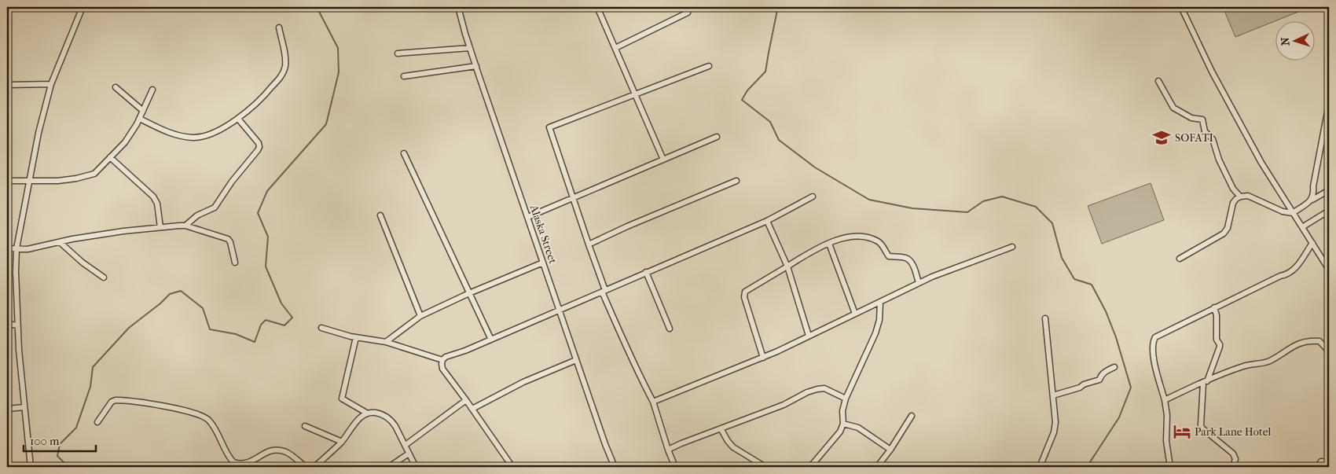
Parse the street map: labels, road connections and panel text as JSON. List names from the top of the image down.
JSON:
{
  "streets": {
    "street": ["Alaska Street"]
  },
  "places": {
    "school or university": ["SOFATI"],
    "hotel": ["Park Lane Hotel"]
  },
  "scale_bar": "100 m",
  "north": "left"
}
